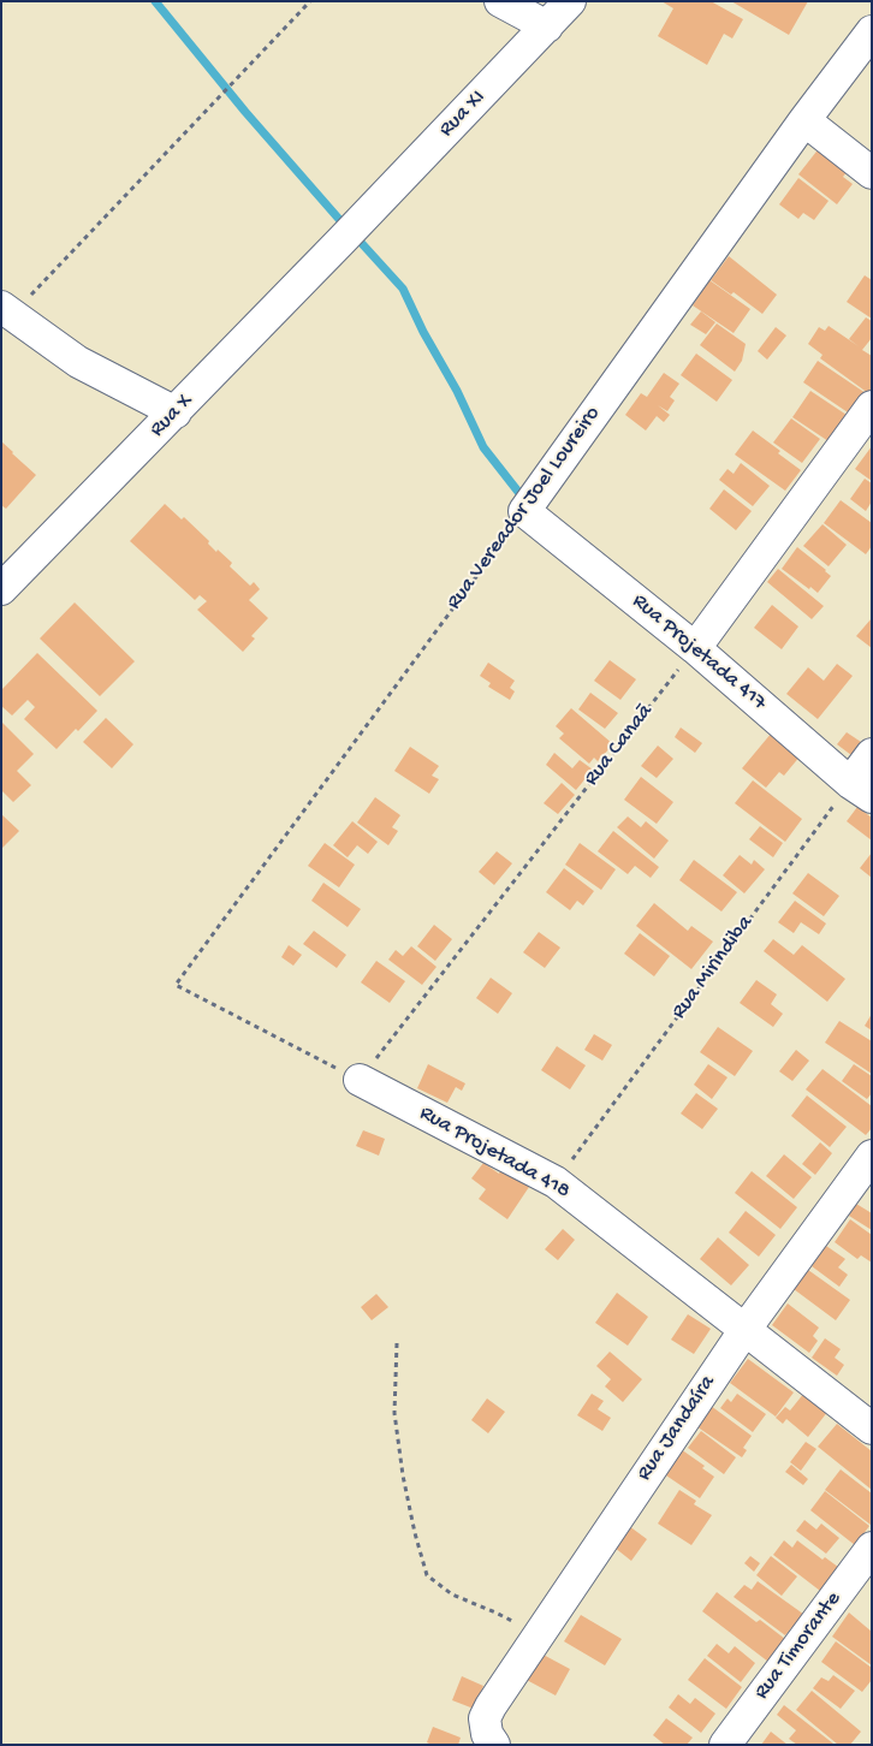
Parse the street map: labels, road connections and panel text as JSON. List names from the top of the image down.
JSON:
{
  "streets": {
    "street": [
      "Rua XI",
      "Rua X",
      "Rua Vereador Joel Loureiro",
      "Rua Projetada 417",
      "Rua Projetada 418",
      "Rua Jandaíra",
      "Rua Timorante"
    ],
    "path": ["Rua Canaã", "Rua Mirindiba"]
  },
  "crossings": [
    ["Rua XI", "Rua X"],
    ["Rua Vereador Joel Loureiro", "Rua Projetada 417"],
    ["Rua Vereador Joel Loureiro", "Rua Canaã"],
    ["Rua Vereador Joel Loureiro", "Rua Projetada 418"],
    ["Rua Projetada 417", "Rua Canaã"],
    ["Rua Projetada 417", "Rua Mirindiba"],
    ["Rua Canaã", "Rua Projetada 418"],
    ["Rua Mirindiba", "Rua Projetada 418"],
    ["Rua Projetada 418", "Rua Jandaíra"]
  ]
}
